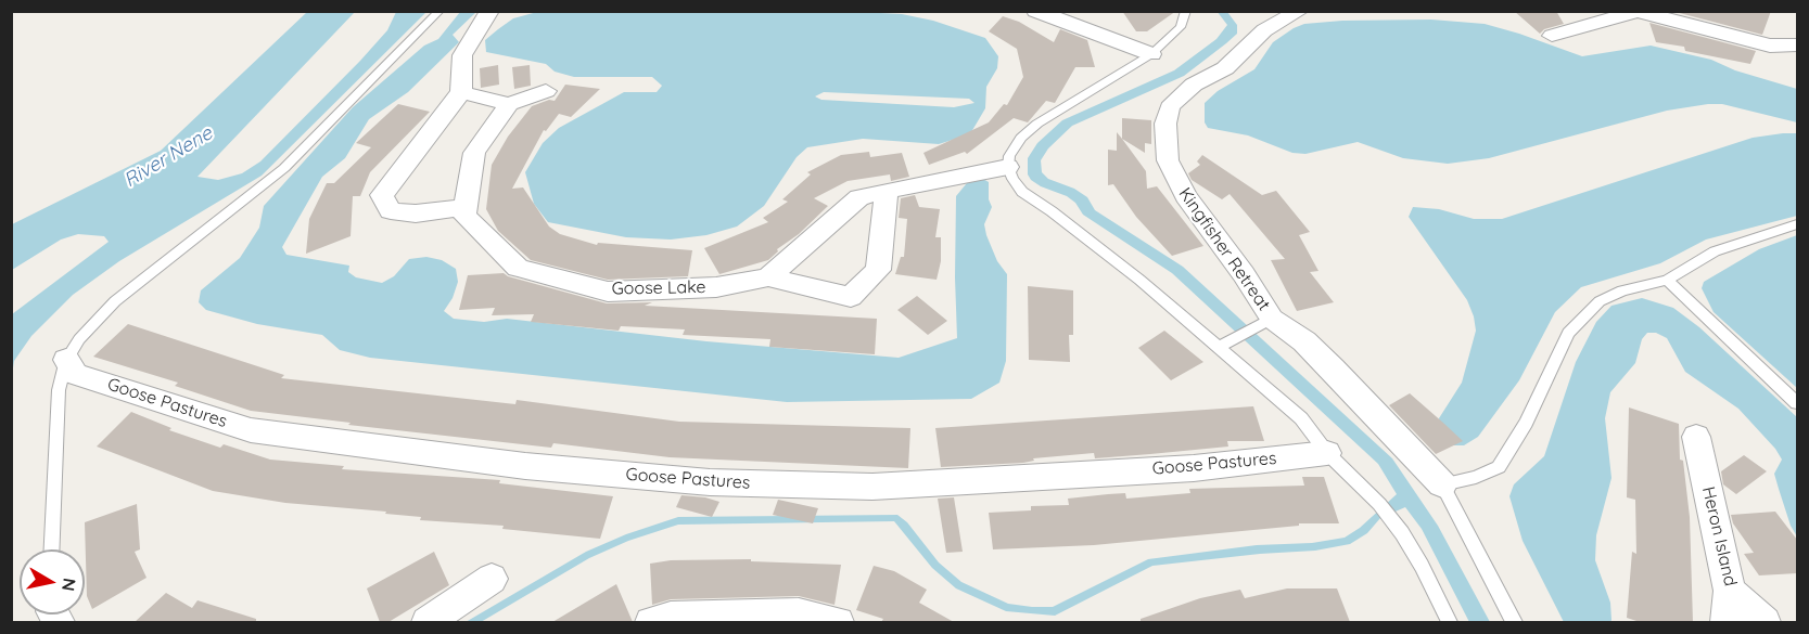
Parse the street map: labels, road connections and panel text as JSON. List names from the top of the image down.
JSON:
{
  "streets": {
    "street": [
      "Kingfisher Retreat",
      "Goose Lake",
      "Goose Pastures",
      "Heron Island"
    ]
  },
  "water": ["River Nene"],
  "north": "right"
}
